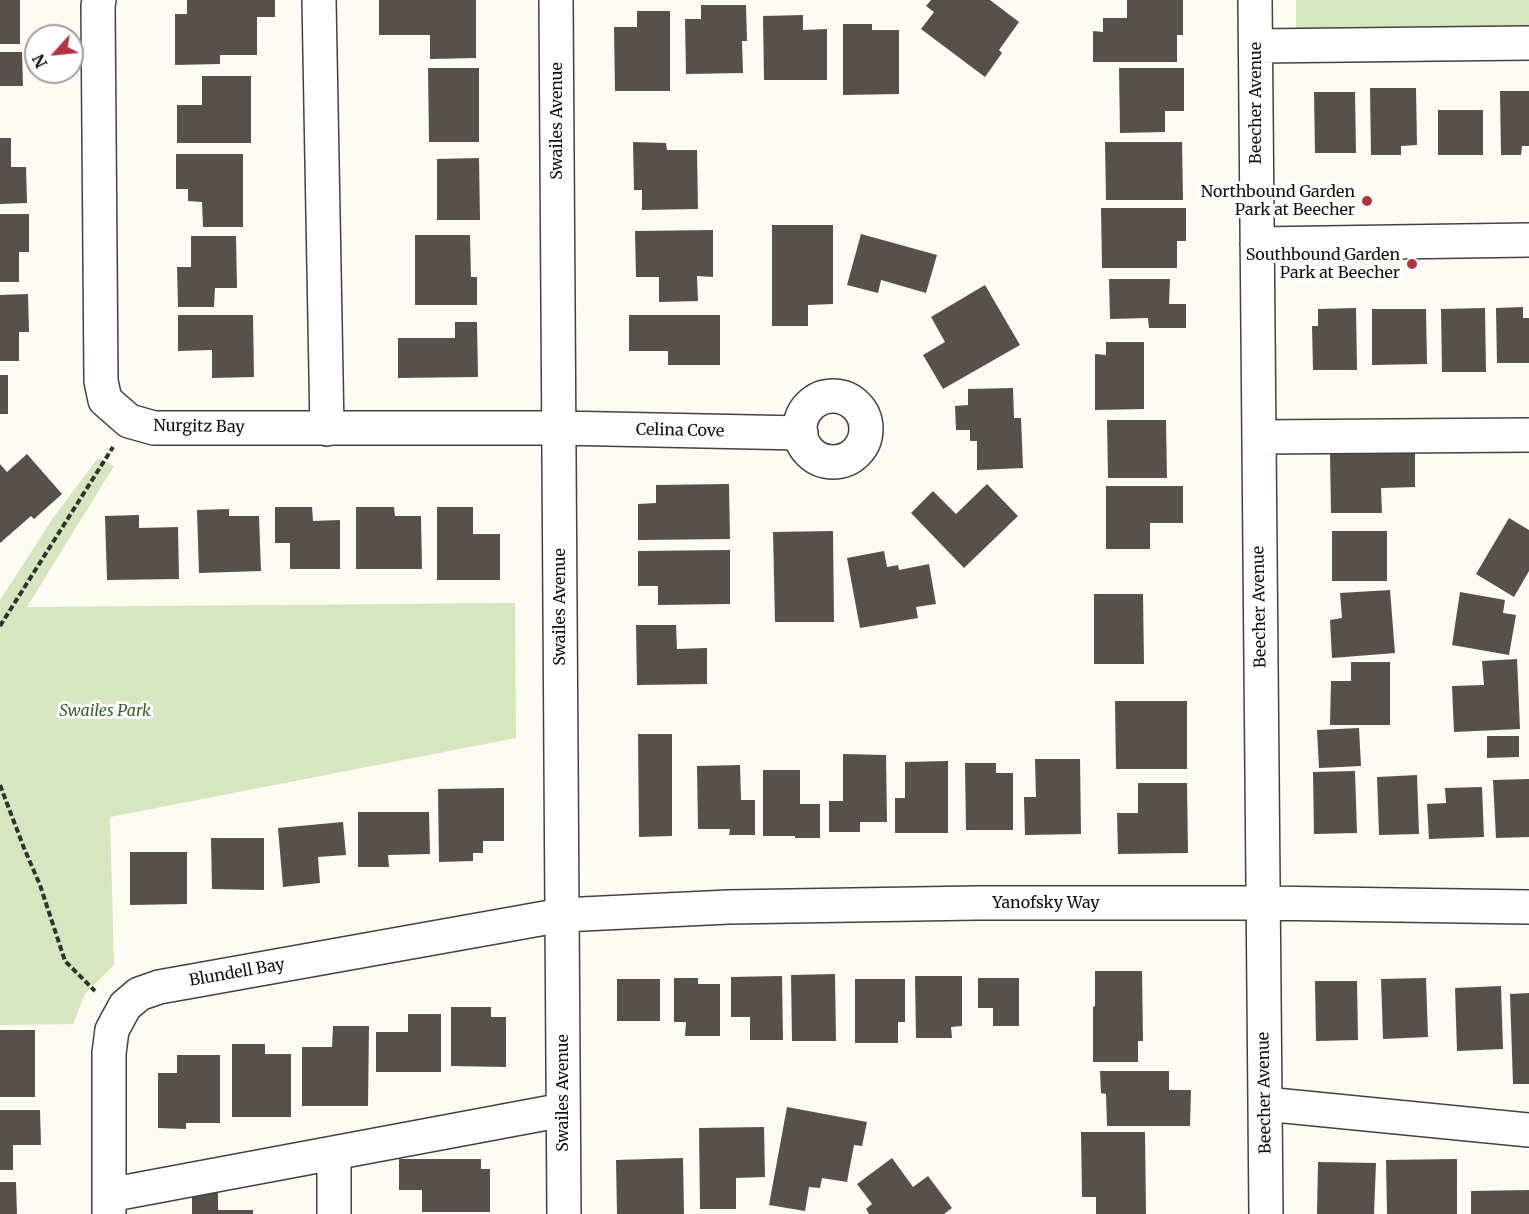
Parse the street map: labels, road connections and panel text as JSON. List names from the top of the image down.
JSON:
{
  "streets": {
    "street": [
      "Beecher Avenue",
      "Swailes Avenue",
      "Nurgitz Bay",
      "Celina Cove",
      "Yanofsky Way",
      "Blundell Bay"
    ]
  },
  "crossings": [
    ["Beecher Avenue", "Yanofsky Way"],
    ["Swailes Avenue", "Nurgitz Bay"],
    ["Swailes Avenue", "Celina Cove"],
    ["Swailes Avenue", "Yanofsky Way"],
    ["Swailes Avenue", "Blundell Bay"],
    ["Nurgitz Bay", "Celina Cove"],
    ["Yanofsky Way", "Blundell Bay"]
  ],
  "parks": ["Swailes Park"],
  "places": ["Northbound Garden Park at Beecher", "Southbound Garden Park at Beecher"],
  "north": "bottom left"
}
